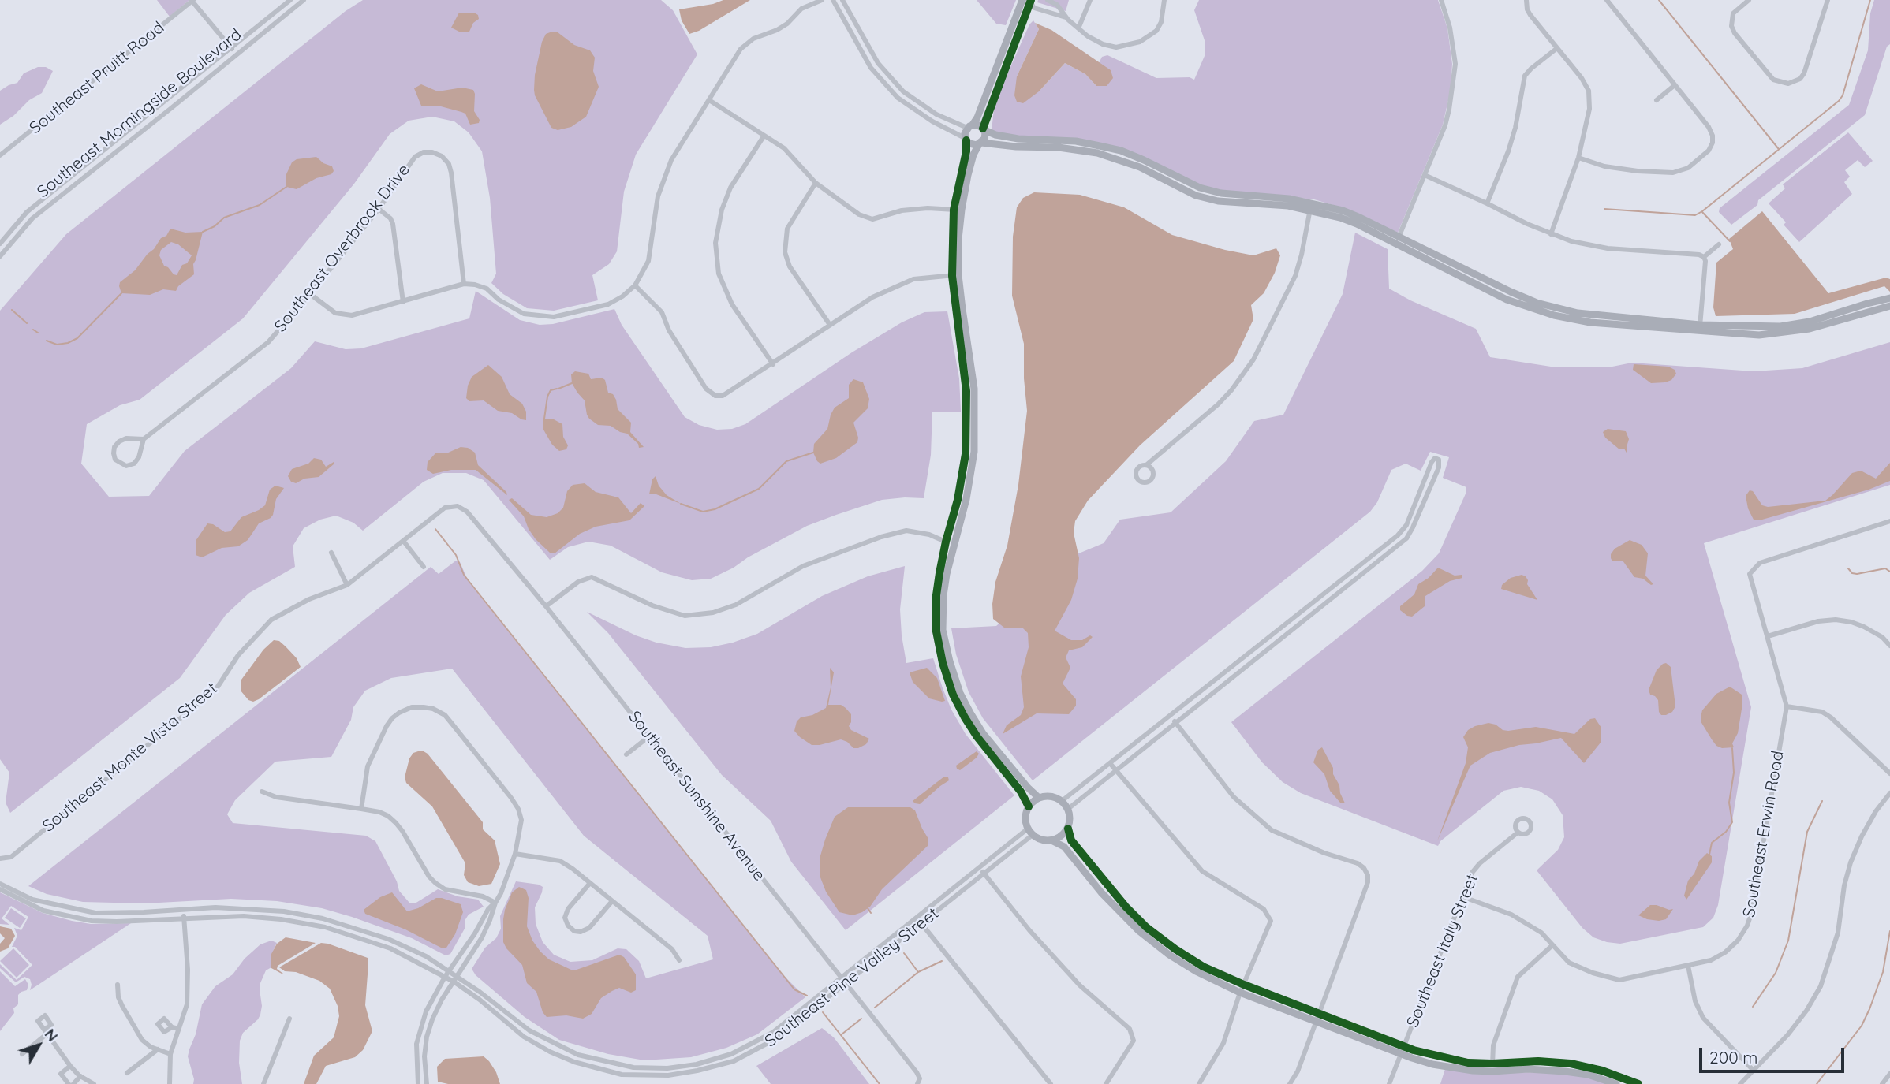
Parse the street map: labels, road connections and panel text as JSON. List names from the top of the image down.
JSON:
{
  "streets": {
    "street": [
      "Southeast Pruitt Road",
      "Southeast Morningside Boulevard",
      "Southeast Overbrook Drive",
      "Southeast Monte Vista Street",
      "Southeast Sunshine Avenue",
      "Southeast Erwin Road",
      "Southeast Italy Street",
      "Southeast Pine Valley Street"
    ]
  },
  "crossings": [
    ["Southeast Monte Vista Street", "Southeast Sunshine Avenue"],
    ["Southeast Sunshine Avenue", "Southeast Pine Valley Street"],
    ["Southeast Erwin Road", "Southeast Italy Street"]
  ],
  "scale_bar": "200 m",
  "north": "top right"
}
